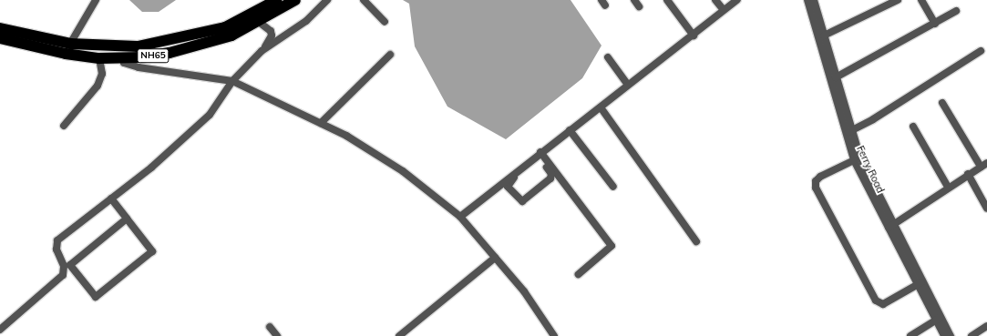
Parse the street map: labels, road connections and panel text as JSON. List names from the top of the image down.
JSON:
{
  "streets": {
    "highway": ["NH65"],
    "street": ["Ferry Road"]
  }
}
